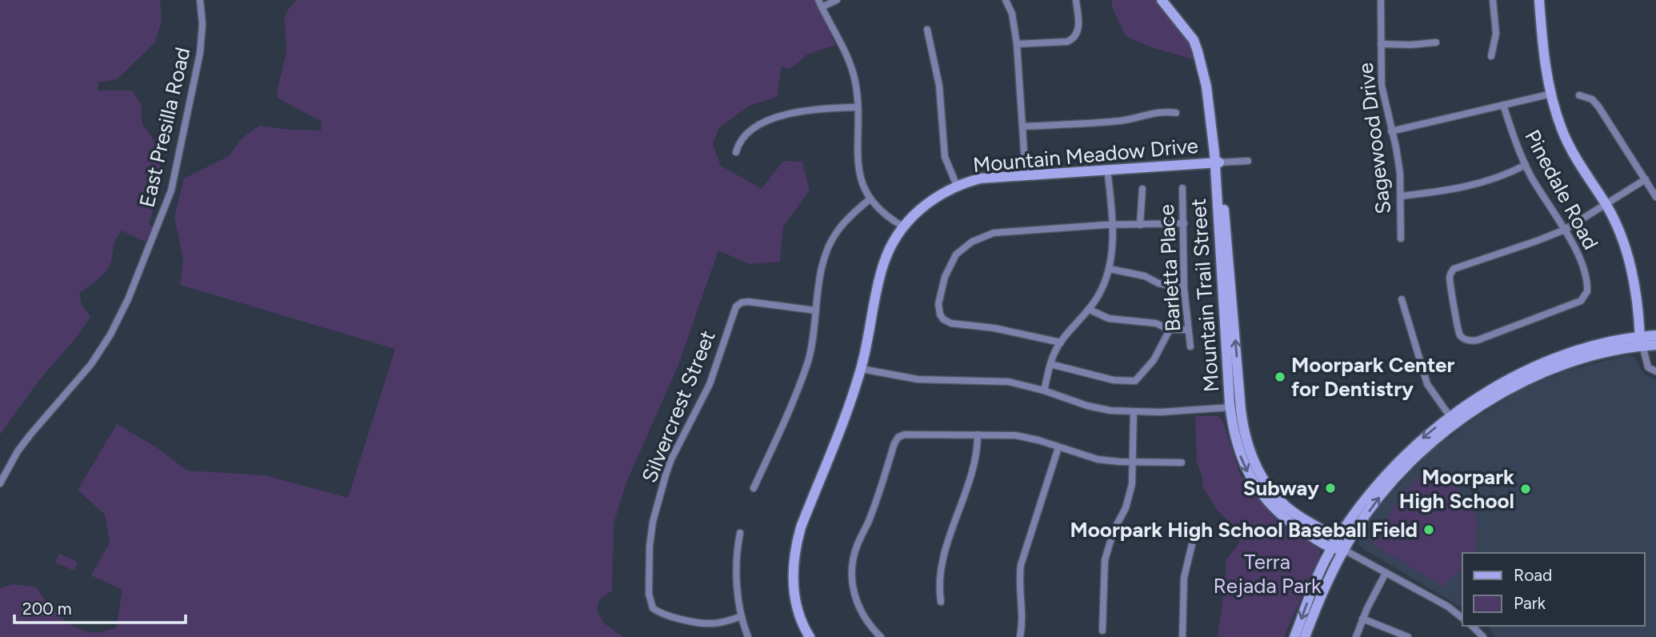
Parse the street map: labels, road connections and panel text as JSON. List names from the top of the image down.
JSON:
{
  "streets": {
    "street": [
      "East Presilla Road",
      "Sagewood Drive",
      "Mountain Meadow Drive",
      "Pinedale Road",
      "Barletta Place",
      "Mountain Trail Street",
      "Silvercrest Street"
    ]
  },
  "crossings": [
    ["Mountain Meadow Drive", "Mountain Trail Street"]
  ],
  "parks": ["Terra Rejada Park"],
  "places": [
    "Moorpark Center for Dentistry",
    "Subway",
    "Moorpark High School",
    "Moorpark High School Baseball Field"
  ],
  "legend": ["Road", "Park"],
  "scale_bar": "200 m"
}
